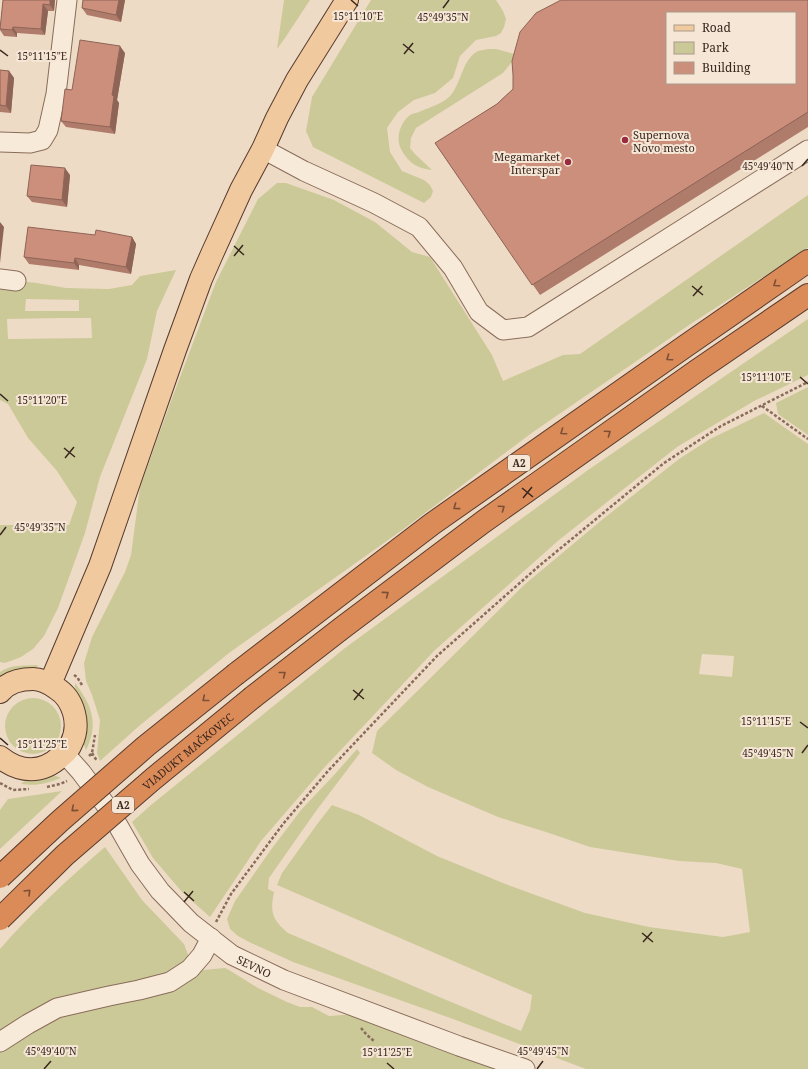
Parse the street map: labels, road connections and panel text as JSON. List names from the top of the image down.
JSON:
{
  "streets": {
    "highway": ["A2", "VIADUKT MAČKOVEC"],
    "street": ["SEVNO"]
  },
  "places": ["Supernova Novo mesto", "Megamarket Interspar"],
  "legend": ["Road", "Park", "Building"],
  "coordinates": [
    "15°11'10\"E",
    "45°49'35\"N",
    "15°11'15\"E",
    "45°49'40\"N",
    "15°11'20\"E",
    "15°11'25\"E",
    "45°49'45\"N"
  ]
}
